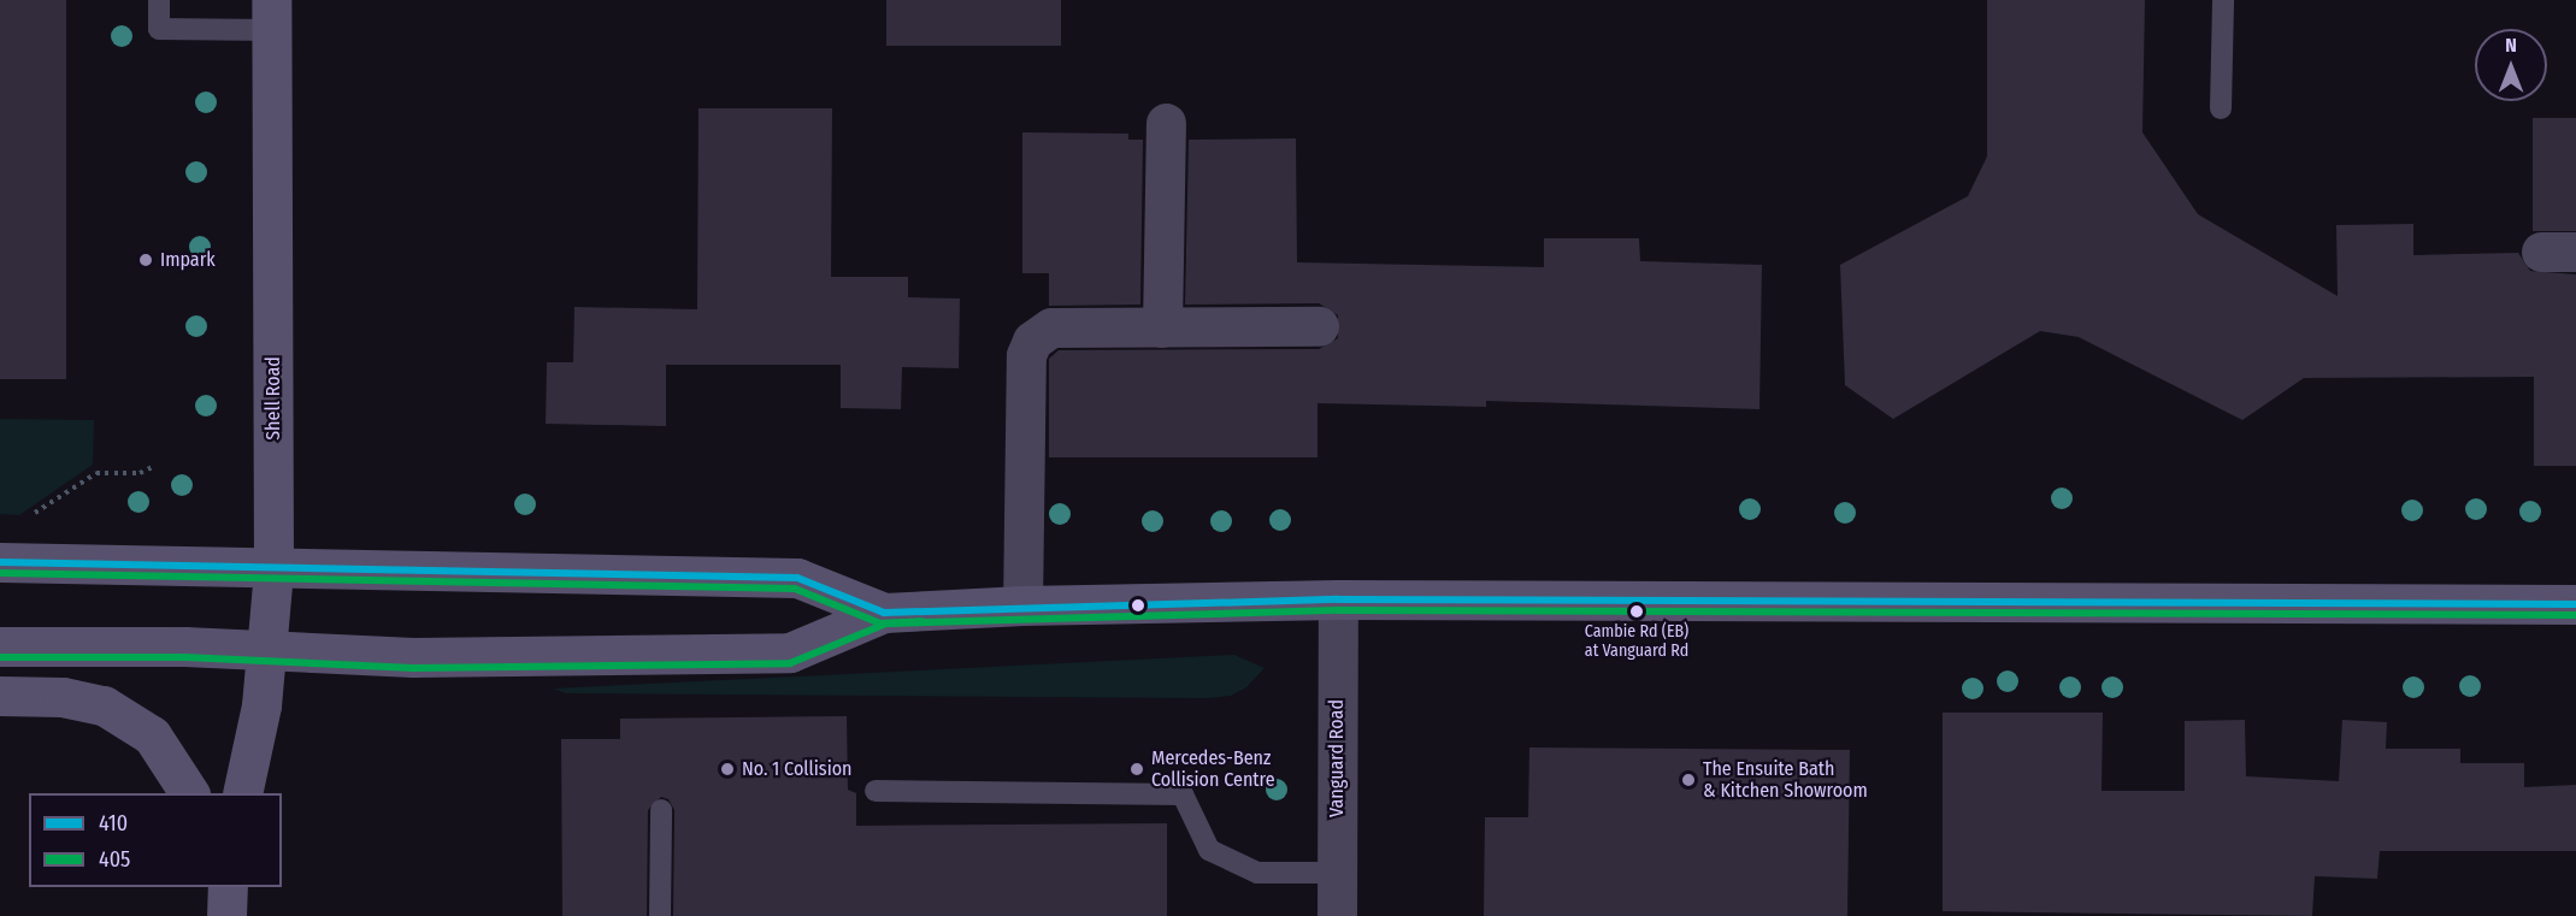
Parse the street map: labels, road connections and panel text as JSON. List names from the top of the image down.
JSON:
{
  "streets": {
    "main road": ["Shell Road"],
    "street": ["Vanguard Road"]
  },
  "places": [
    "Impark",
    "Cambie Rd (EB) at Vanguard Rd",
    "No. 1 Collision",
    "Mercedes-Benz Collision Centre",
    "The Ensuite Bath & Kitchen Showroom"
  ],
  "lines": ["transit line 410", "transit line 405"],
  "legend": ["410", "405"],
  "north": "top"
}
